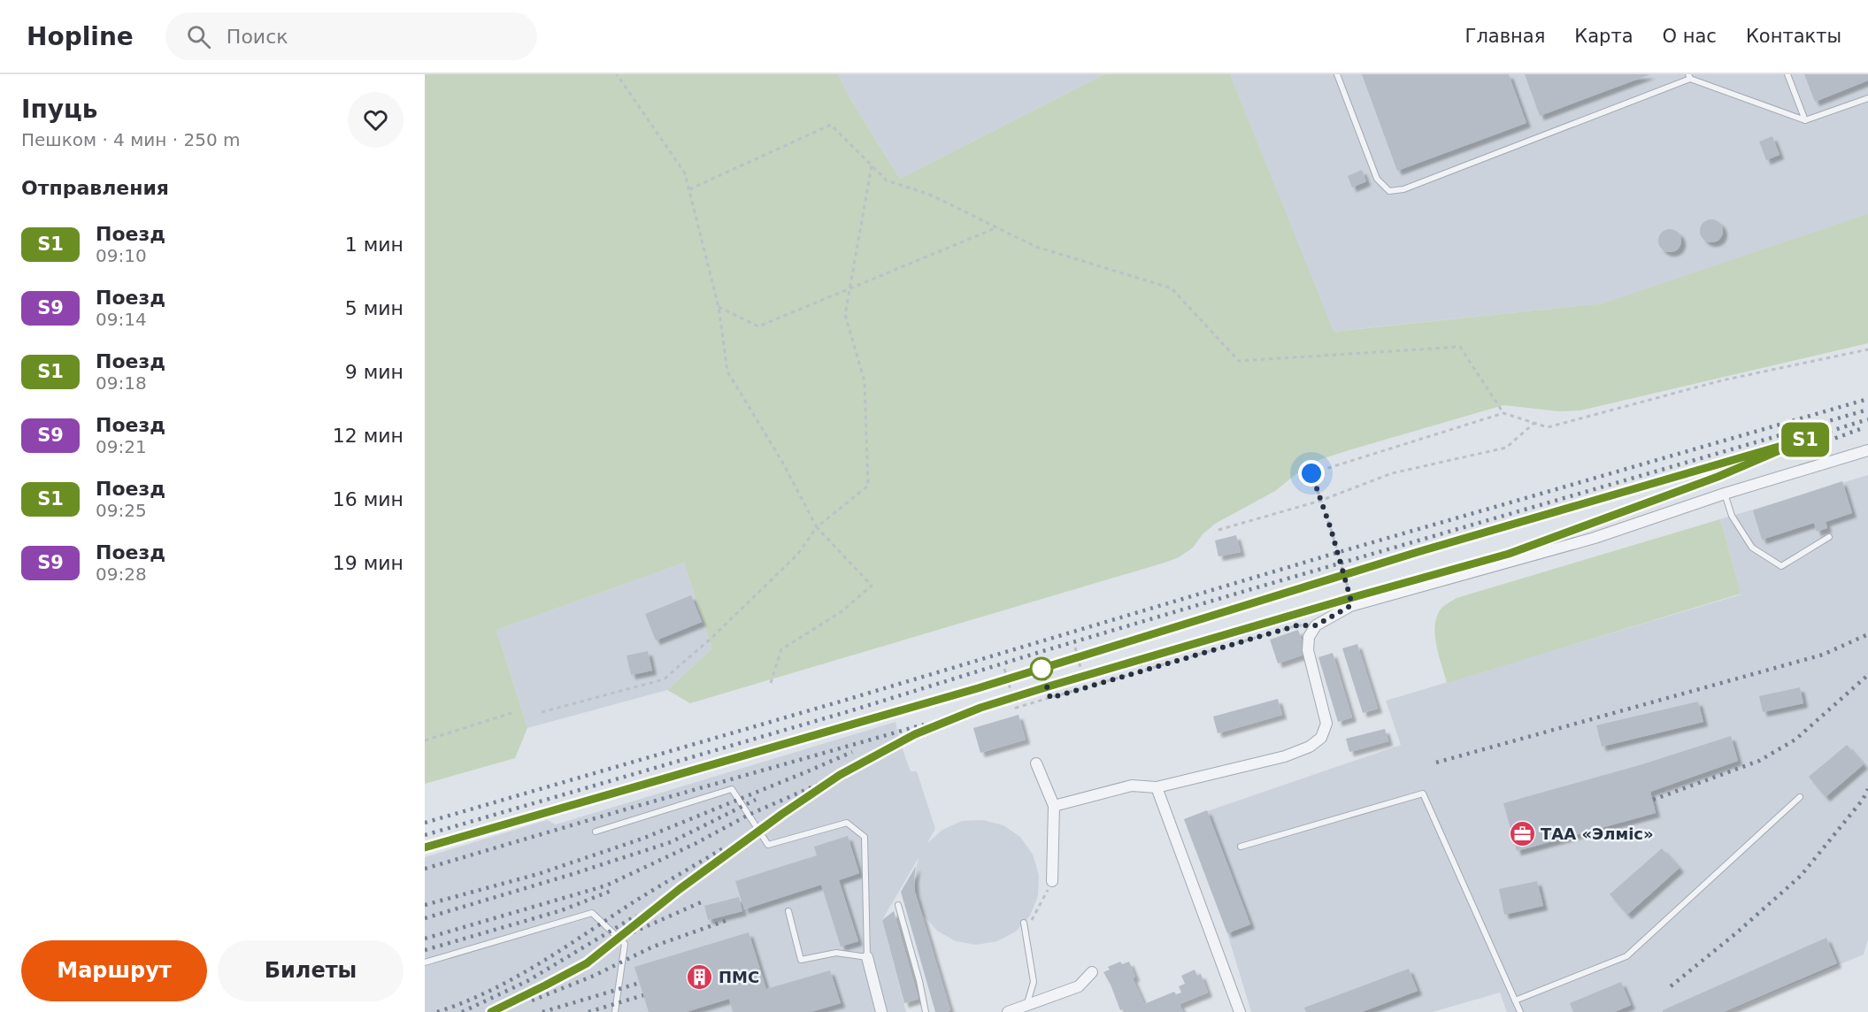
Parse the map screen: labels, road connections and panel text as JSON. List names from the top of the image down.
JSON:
{
  "places": {
    "office": ["ТАА «Элміс»"],
    "building": ["ПМС"]
  },
  "page": {
    "header": "Hopline",
    "search": "Поиск",
    "nav": [
      "Главная",
      "Карта",
      "О нас",
      "Контакты"
    ],
    "heading": [
      ["Іпуць", "Пешком · 4 мин · 250 m"],
      "Отправления"
    ],
    "on_map": "S1",
    "list": [
      {
        "mark": "S1",
        "name": "Поезд",
        "note": "09:10",
        "value": "1 мин"
      },
      {
        "mark": "S9",
        "name": "Поезд",
        "note": "09:14",
        "value": "5 мин"
      },
      {
        "mark": "S1",
        "name": "Поезд",
        "note": "09:18",
        "value": "9 мин"
      },
      {
        "mark": "S9",
        "name": "Поезд",
        "note": "09:21",
        "value": "12 мин"
      },
      {
        "mark": "S1",
        "name": "Поезд",
        "note": "09:25",
        "value": "16 мин"
      },
      {
        "mark": "S9",
        "name": "Поезд",
        "note": "09:28",
        "value": "19 мин"
      }
    ],
    "buttons": ["Маршрут", "Билеты"]
  }
}
